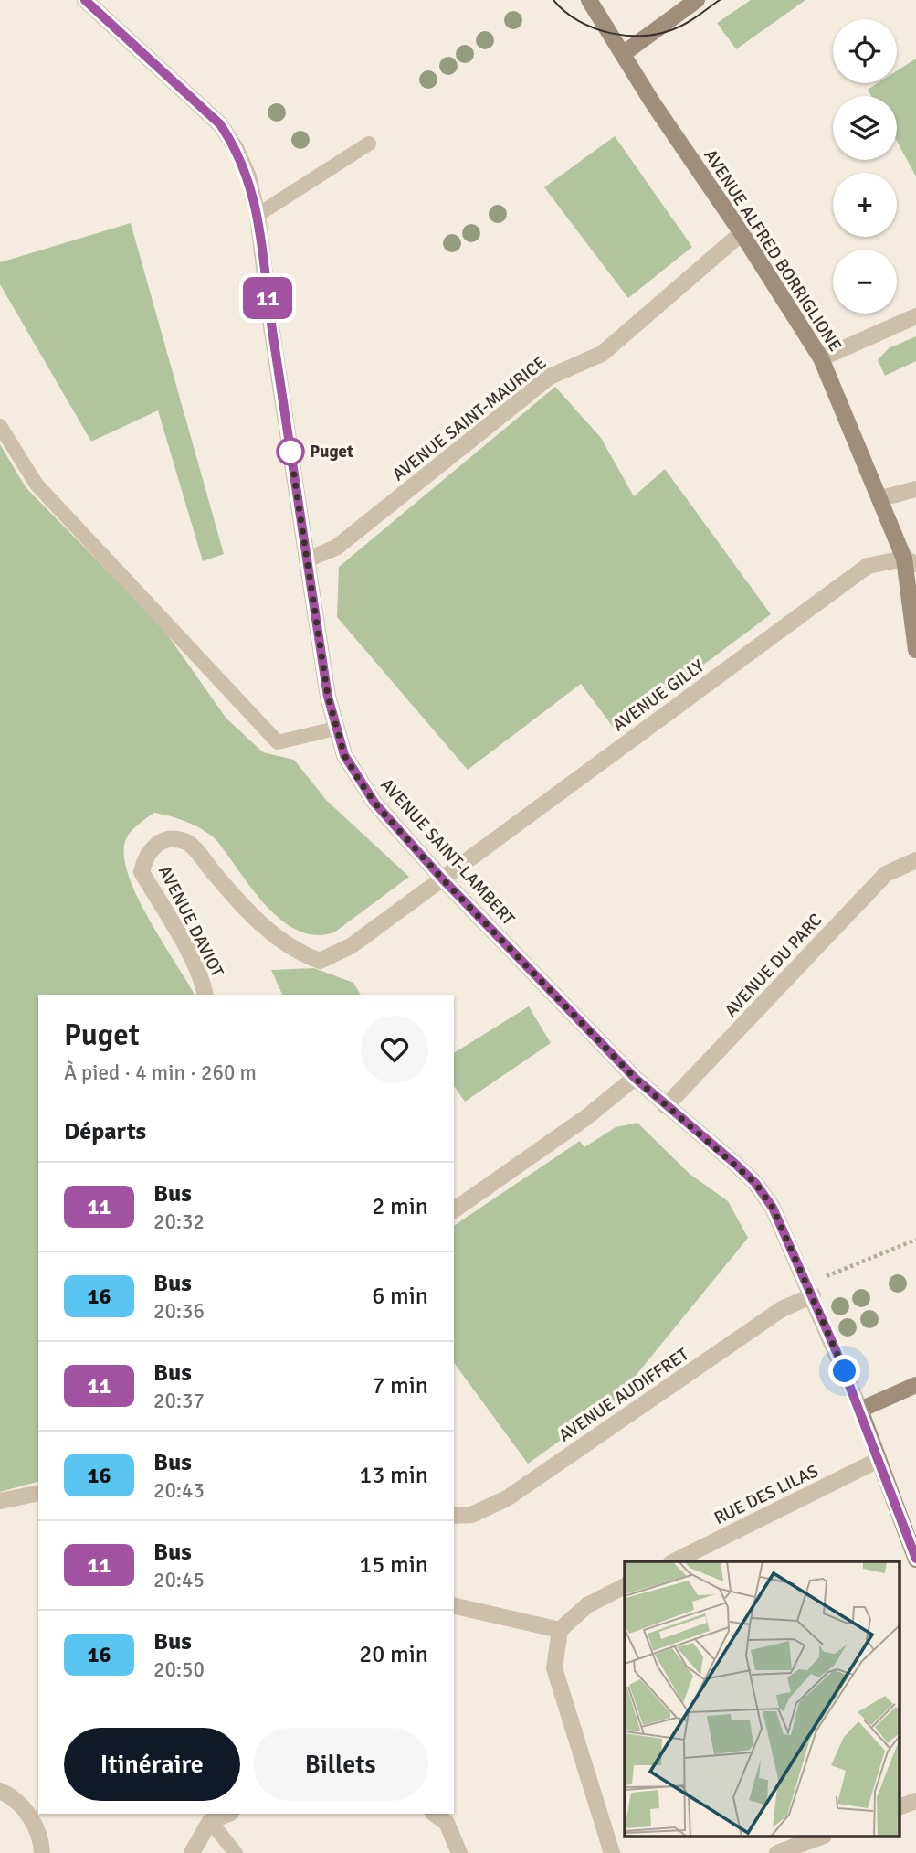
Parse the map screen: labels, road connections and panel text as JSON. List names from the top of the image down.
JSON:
{
  "streets": {
    "main road": ["AVENUE ALFRED BORRIGLIONE"],
    "street": [
      "AVENUE SAINT-MAURICE",
      "AVENUE GILLY",
      "AVENUE SAINT-LAMBERT",
      "AVENUE DAVIOT",
      "AVENUE DU PARC",
      "AVENUE AUDIFFRET",
      "RUE DES LILAS"
    ]
  },
  "crossings": [
    ["AVENUE ALFRED BORRIGLIONE", "AVENUE SAINT-MAURICE"],
    ["AVENUE ALFRED BORRIGLIONE", "AVENUE GILLY"],
    ["AVENUE SAINT-MAURICE", "AVENUE SAINT-LAMBERT"],
    ["AVENUE GILLY", "AVENUE SAINT-LAMBERT"],
    ["AVENUE GILLY", "AVENUE DAVIOT"],
    ["AVENUE SAINT-LAMBERT", "AVENUE DAVIOT"],
    ["AVENUE SAINT-LAMBERT", "AVENUE DU PARC"],
    ["AVENUE SAINT-LAMBERT", "AVENUE AUDIFFRET"]
  ],
  "places": ["Puget"],
  "lines": ["bus line 11"],
  "page": {
    "on_map": "11",
    "map_buttons": ["+", "−"],
    "heading": [
      ["Puget", "À pied · 4 min · 260 m"],
      "Départs"
    ],
    "list": [
      {
        "mark": "11",
        "name": "Bus",
        "note": "20:32",
        "value": "2 min"
      },
      {
        "mark": "16",
        "name": "Bus",
        "note": "20:36",
        "value": "6 min"
      },
      {
        "mark": "11",
        "name": "Bus",
        "note": "20:37",
        "value": "7 min"
      },
      {
        "mark": "16",
        "name": "Bus",
        "note": "20:43",
        "value": "13 min"
      },
      {
        "mark": "11",
        "name": "Bus",
        "note": "20:45",
        "value": "15 min"
      },
      {
        "mark": "16",
        "name": "Bus",
        "note": "20:50",
        "value": "20 min"
      }
    ],
    "buttons": ["Itinéraire", "Billets"]
  }
}
